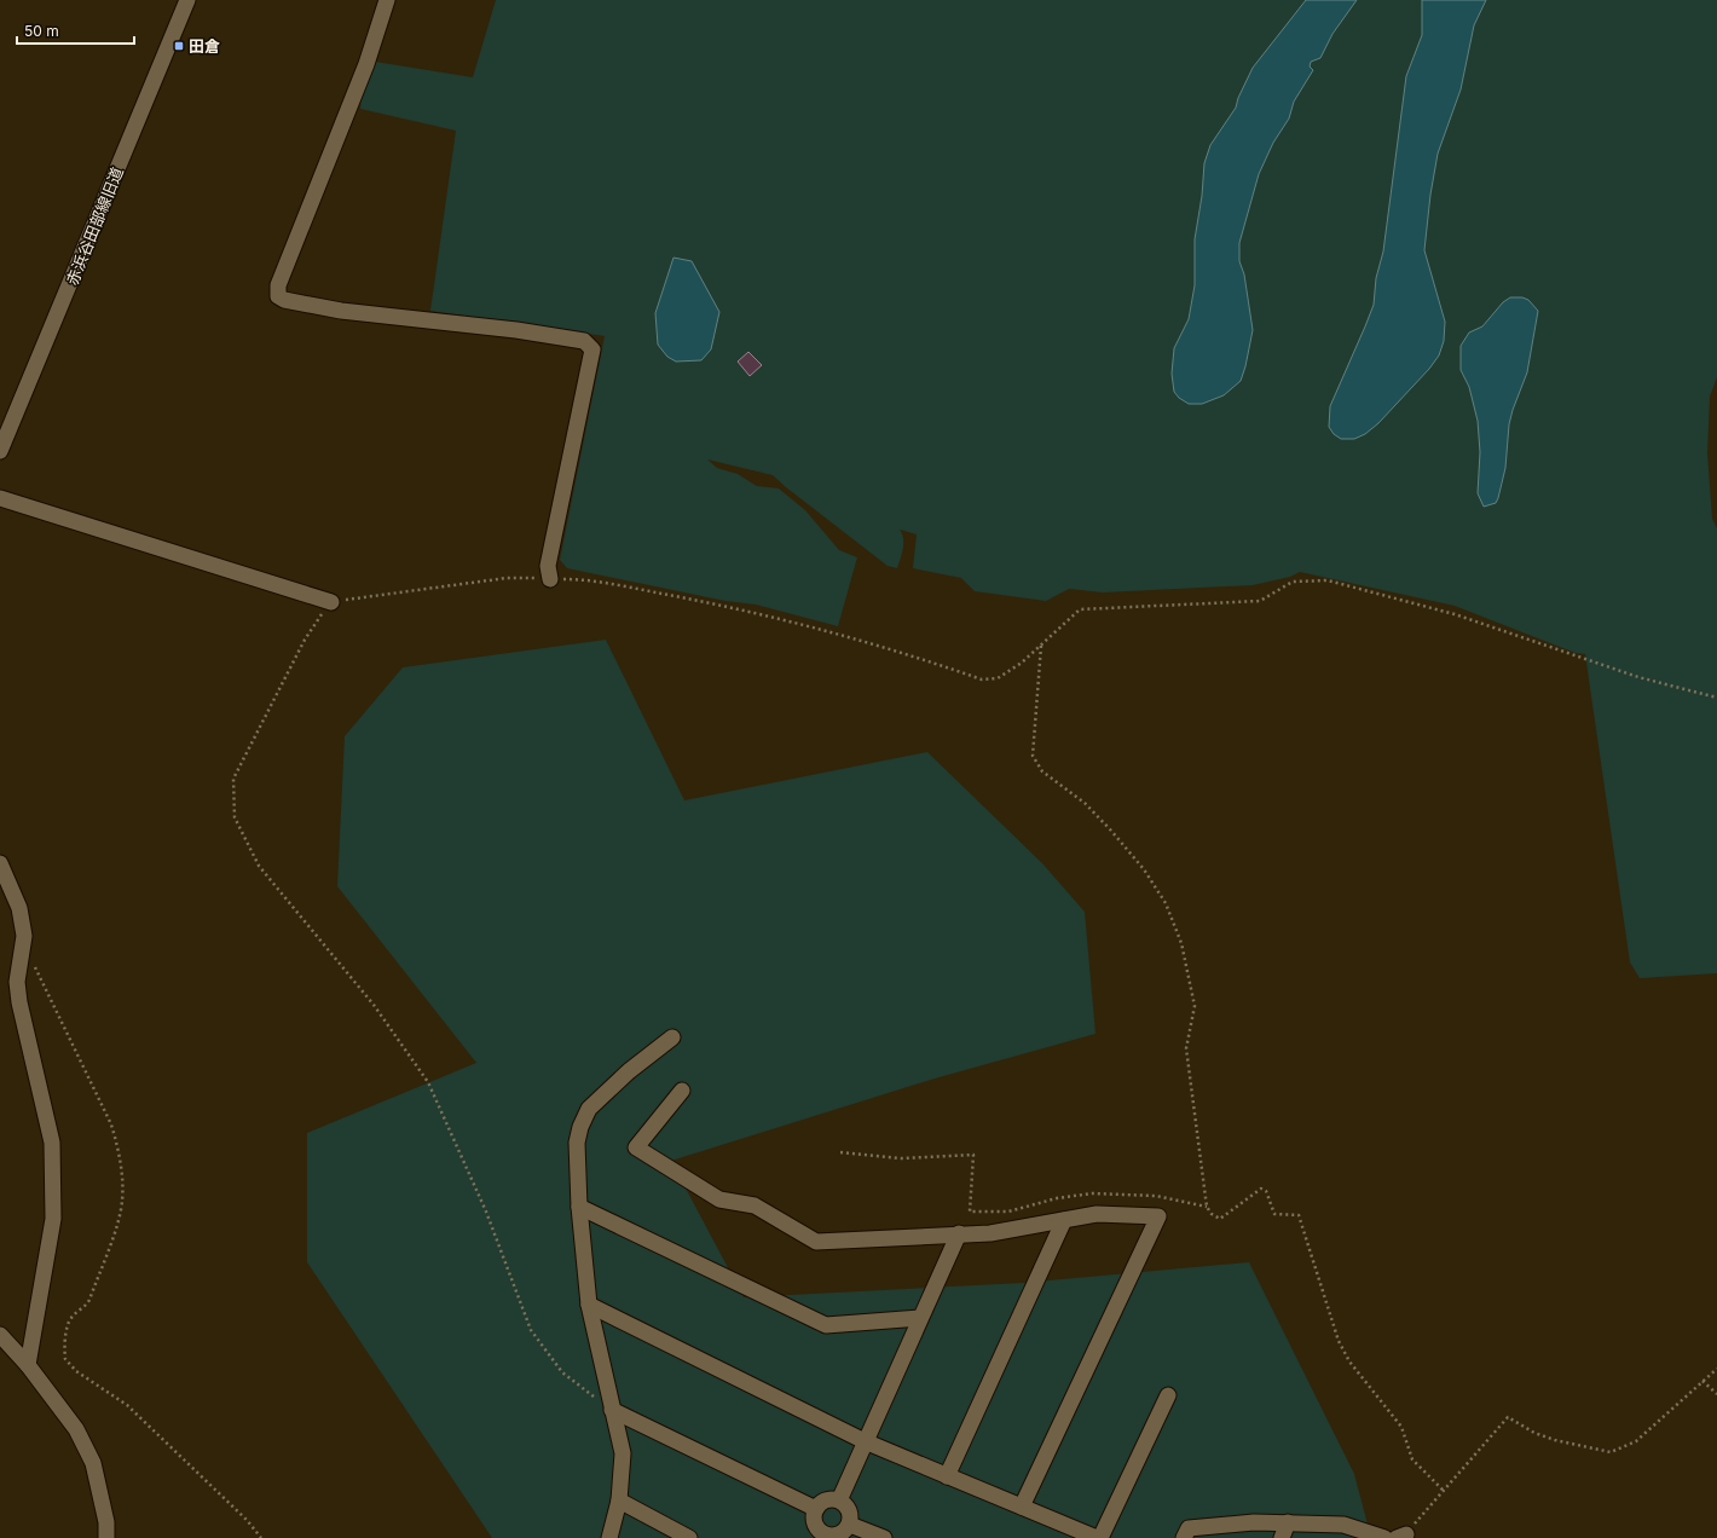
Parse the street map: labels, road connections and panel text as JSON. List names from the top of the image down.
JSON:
{
  "streets": {
    "street": ["赤浜谷田部線旧道"]
  },
  "places": {
    "transit": ["田倉"]
  },
  "scale_bar": "50 m"
}
